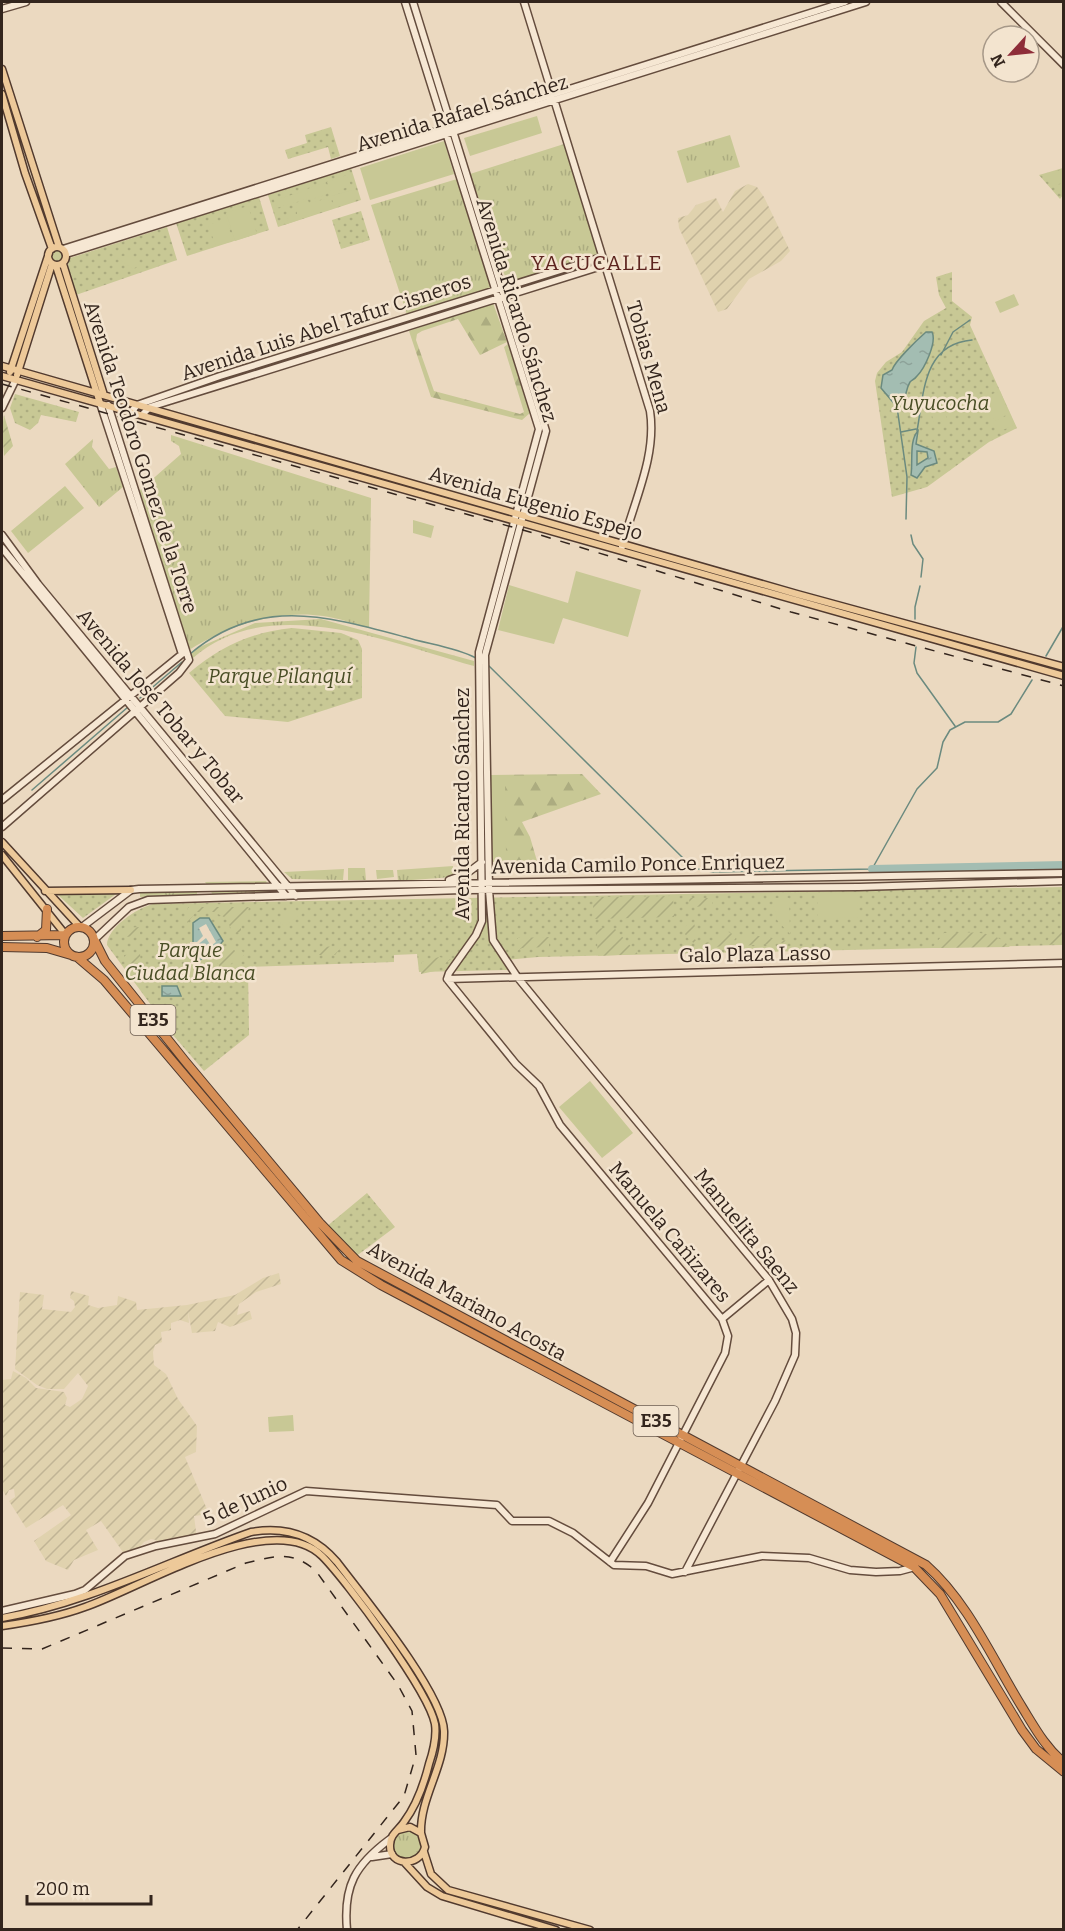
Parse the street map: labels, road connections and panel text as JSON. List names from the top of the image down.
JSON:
{
  "streets": {
    "highway": ["E35", "Avenida Mariano Acosta"],
    "main road": ["Avenida Teodoro Gomez de la Torre", "Avenida Eugenio Espejo"],
    "street": [
      "Avenida Rafael Sánchez",
      "Avenida Ricardo Sánchez",
      "Avenida Luis Abel Tafur Cisneros",
      "Tobias Mena",
      "Avenida José Tobar y Tobar",
      "Avenida Camilo Ponce Enriquez",
      "Galo Plaza Lasso",
      "Manuelita Saenz",
      "Manuela Cañizares",
      "5 de Junio"
    ]
  },
  "crossings": [
    ["Avenida Rafael Sánchez", "Avenida Ricardo Sánchez"],
    ["Avenida Rafael Sánchez", "Tobias Mena"],
    ["Avenida Ricardo Sánchez", "Avenida Luis Abel Tafur Cisneros"],
    ["Avenida Ricardo Sánchez", "Avenida Eugenio Espejo"],
    ["Avenida Ricardo Sánchez", "Avenida Camilo Ponce Enriquez"],
    ["Avenida Ricardo Sánchez", "Galo Plaza Lasso"],
    ["Avenida Ricardo Sánchez", "Manuelita Saenz"],
    ["Avenida Ricardo Sánchez", "Manuela Cañizares"],
    ["Avenida Luis Abel Tafur Cisneros", "Tobias Mena"],
    ["Avenida Luis Abel Tafur Cisneros", "Avenida Eugenio Espejo"],
    ["Tobias Mena", "Avenida Eugenio Espejo"],
    ["Avenida Teodoro Gomez de la Torre", "Avenida Eugenio Espejo"],
    ["Avenida Teodoro Gomez de la Torre", "Avenida José Tobar y Tobar"],
    ["Avenida José Tobar y Tobar", "Avenida Camilo Ponce Enriquez"],
    ["Avenida Camilo Ponce Enriquez", "E35"],
    ["Avenida Camilo Ponce Enriquez", "Avenida Mariano Acosta"],
    ["Galo Plaza Lasso", "Manuelita Saenz"],
    ["Galo Plaza Lasso", "Manuela Cañizares"],
    ["E35", "Avenida Mariano Acosta"],
    ["Manuelita Saenz", "Avenida Mariano Acosta"],
    ["Manuela Cañizares", "Avenida Mariano Acosta"],
    ["Manuela Cañizares", "5 de Junio"]
  ],
  "districts": ["YACUCALLE"],
  "parks": ["Yuyucocha", "Parque Pilanquí", "Parque Ciudad Blanca"],
  "scale_bar": "200 m",
  "north": "bottom left"
}
